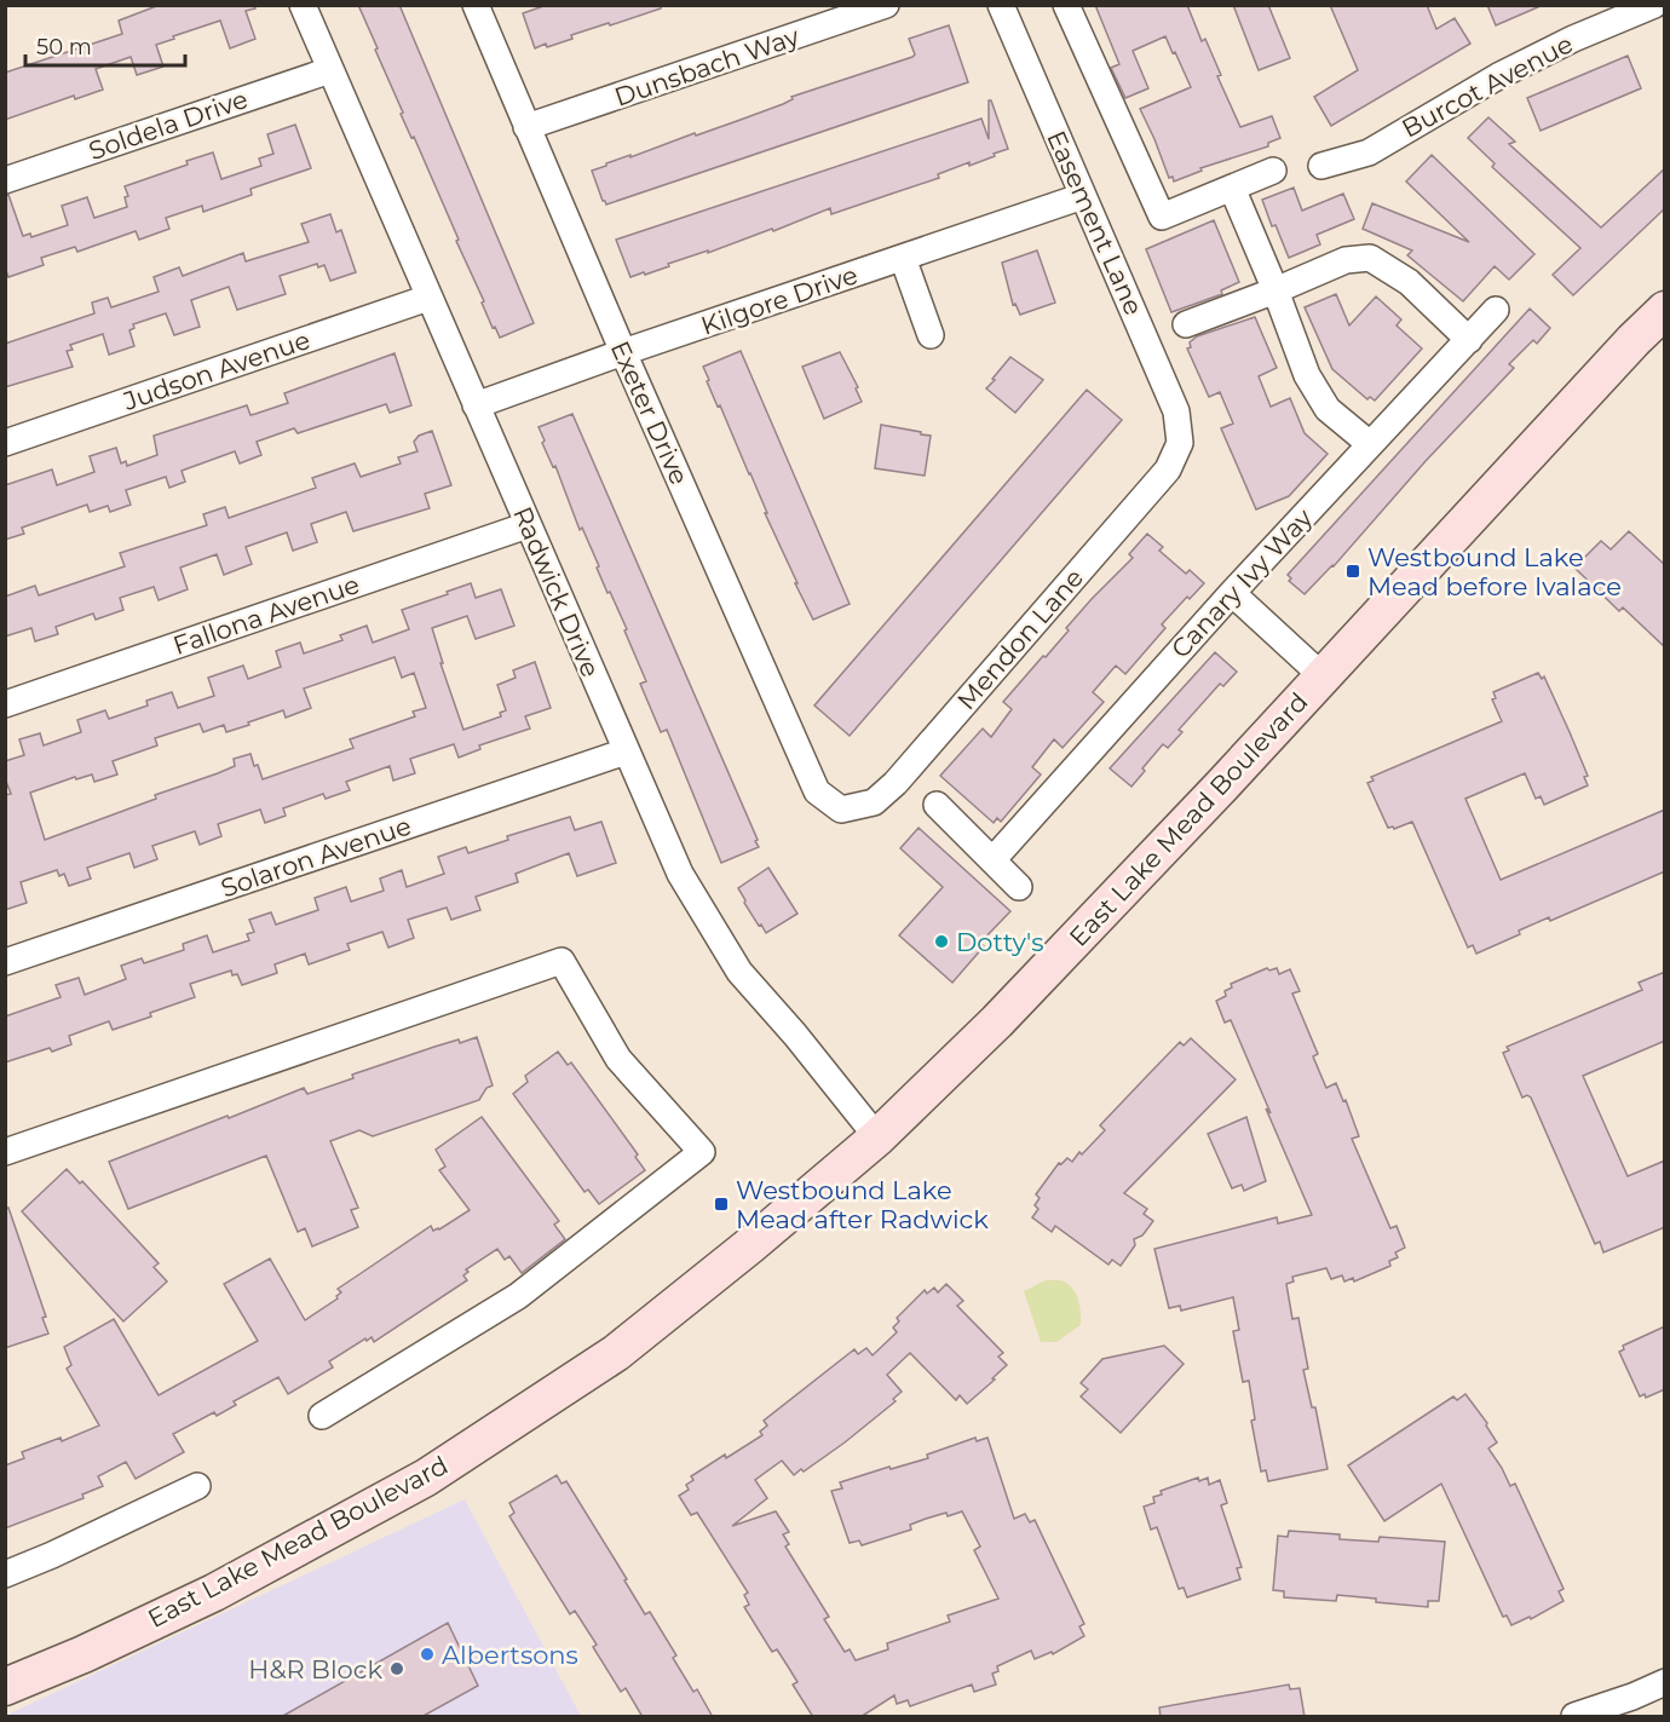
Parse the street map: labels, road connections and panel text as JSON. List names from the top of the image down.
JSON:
{
  "streets": {
    "main road": ["East Lake Mead Boulevard"],
    "street": [
      "Dunsbach Way",
      "Burcot Avenue",
      "Soldela Drive",
      "Easement Lane",
      "Kilgore Drive",
      "Judson Avenue",
      "Exeter Drive",
      "Canary Ivy Way",
      "Radwick Drive",
      "Fallona Avenue",
      "Mendon Lane",
      "Solaron Avenue"
    ]
  },
  "crossings": [
    ["Dunsbach Way", "Exeter Drive"],
    ["Soldela Drive", "Radwick Drive"],
    ["Easement Lane", "Kilgore Drive"],
    ["Easement Lane", "Mendon Lane"],
    ["Kilgore Drive", "Exeter Drive"],
    ["Kilgore Drive", "Radwick Drive"],
    ["Judson Avenue", "Radwick Drive"],
    ["Exeter Drive", "Mendon Lane"],
    ["Radwick Drive", "Fallona Avenue"],
    ["Radwick Drive", "East Lake Mead Boulevard"],
    ["Radwick Drive", "Solaron Avenue"]
  ],
  "places": {
    "transit": ["Westbound Lake Mead before Ivalace", "Westbound Lake Mead after Radwick"],
    "other": ["Dotty's", "Albertsons", "H&R Block"]
  },
  "scale_bar": "50 m"
}
